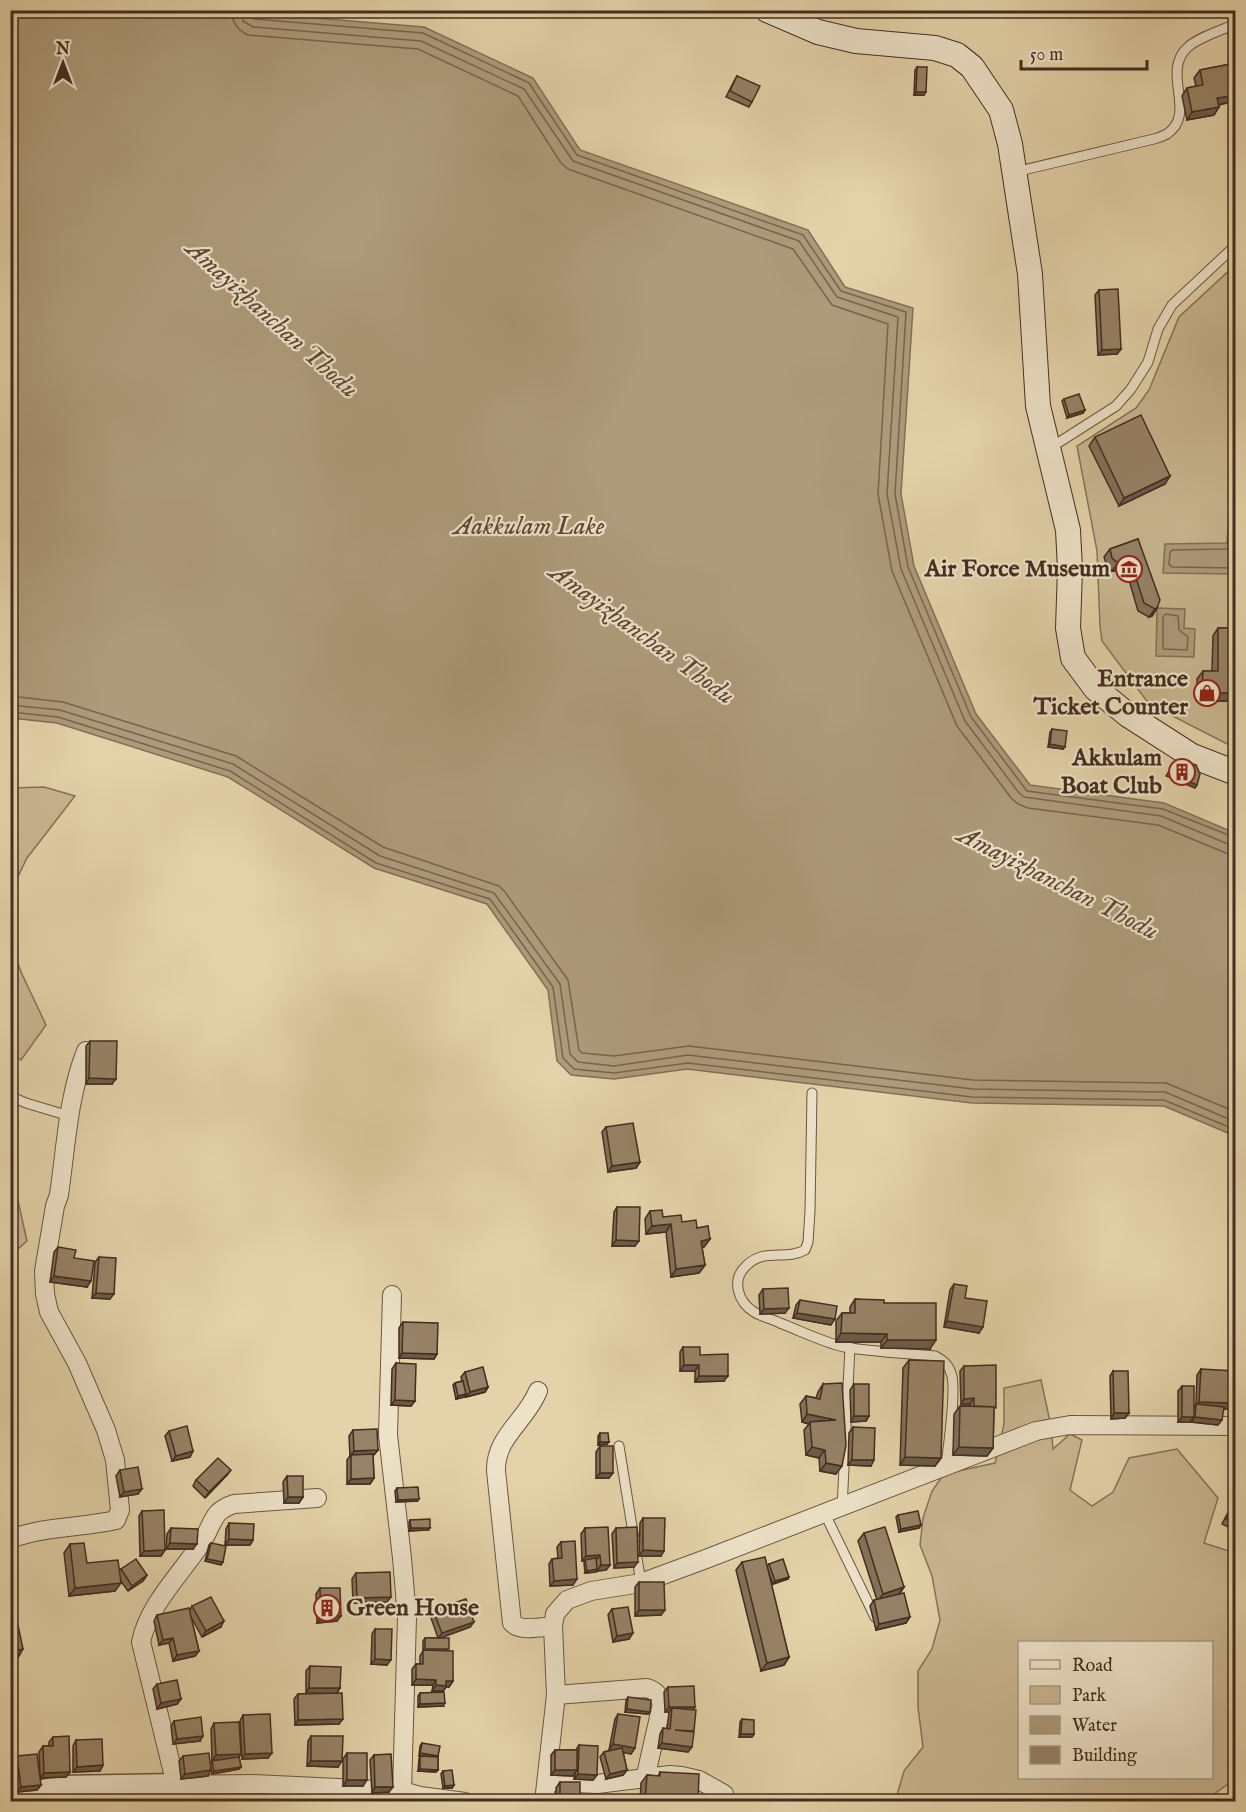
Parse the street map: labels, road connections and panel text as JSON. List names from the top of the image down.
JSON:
{
  "water": ["Amayizhanchan Thodu", "Aakkulam Lake"],
  "places": {
    "museum": ["Air Force Museum"],
    "shop": ["Entrance Ticket Counter"],
    "building": ["Akkulam Boat Club", "Green House"]
  },
  "legend": [
    "Road",
    "Park",
    "Water",
    "Building"
  ],
  "scale_bar": "50 m",
  "north": "top"
}
